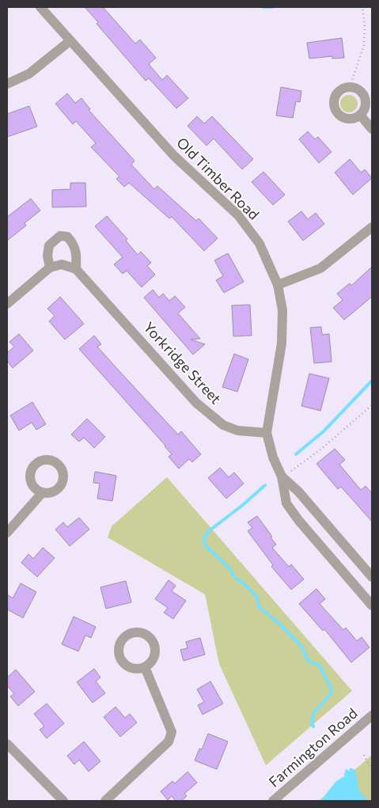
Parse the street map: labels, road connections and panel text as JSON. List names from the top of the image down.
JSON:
{
  "streets": {
    "street": ["Old Timber Road", "Yorkridge Street", "Farmington Road"]
  },
  "crossings": [
    ["Old Timber Road", "Yorkridge Street"]
  ]
}
